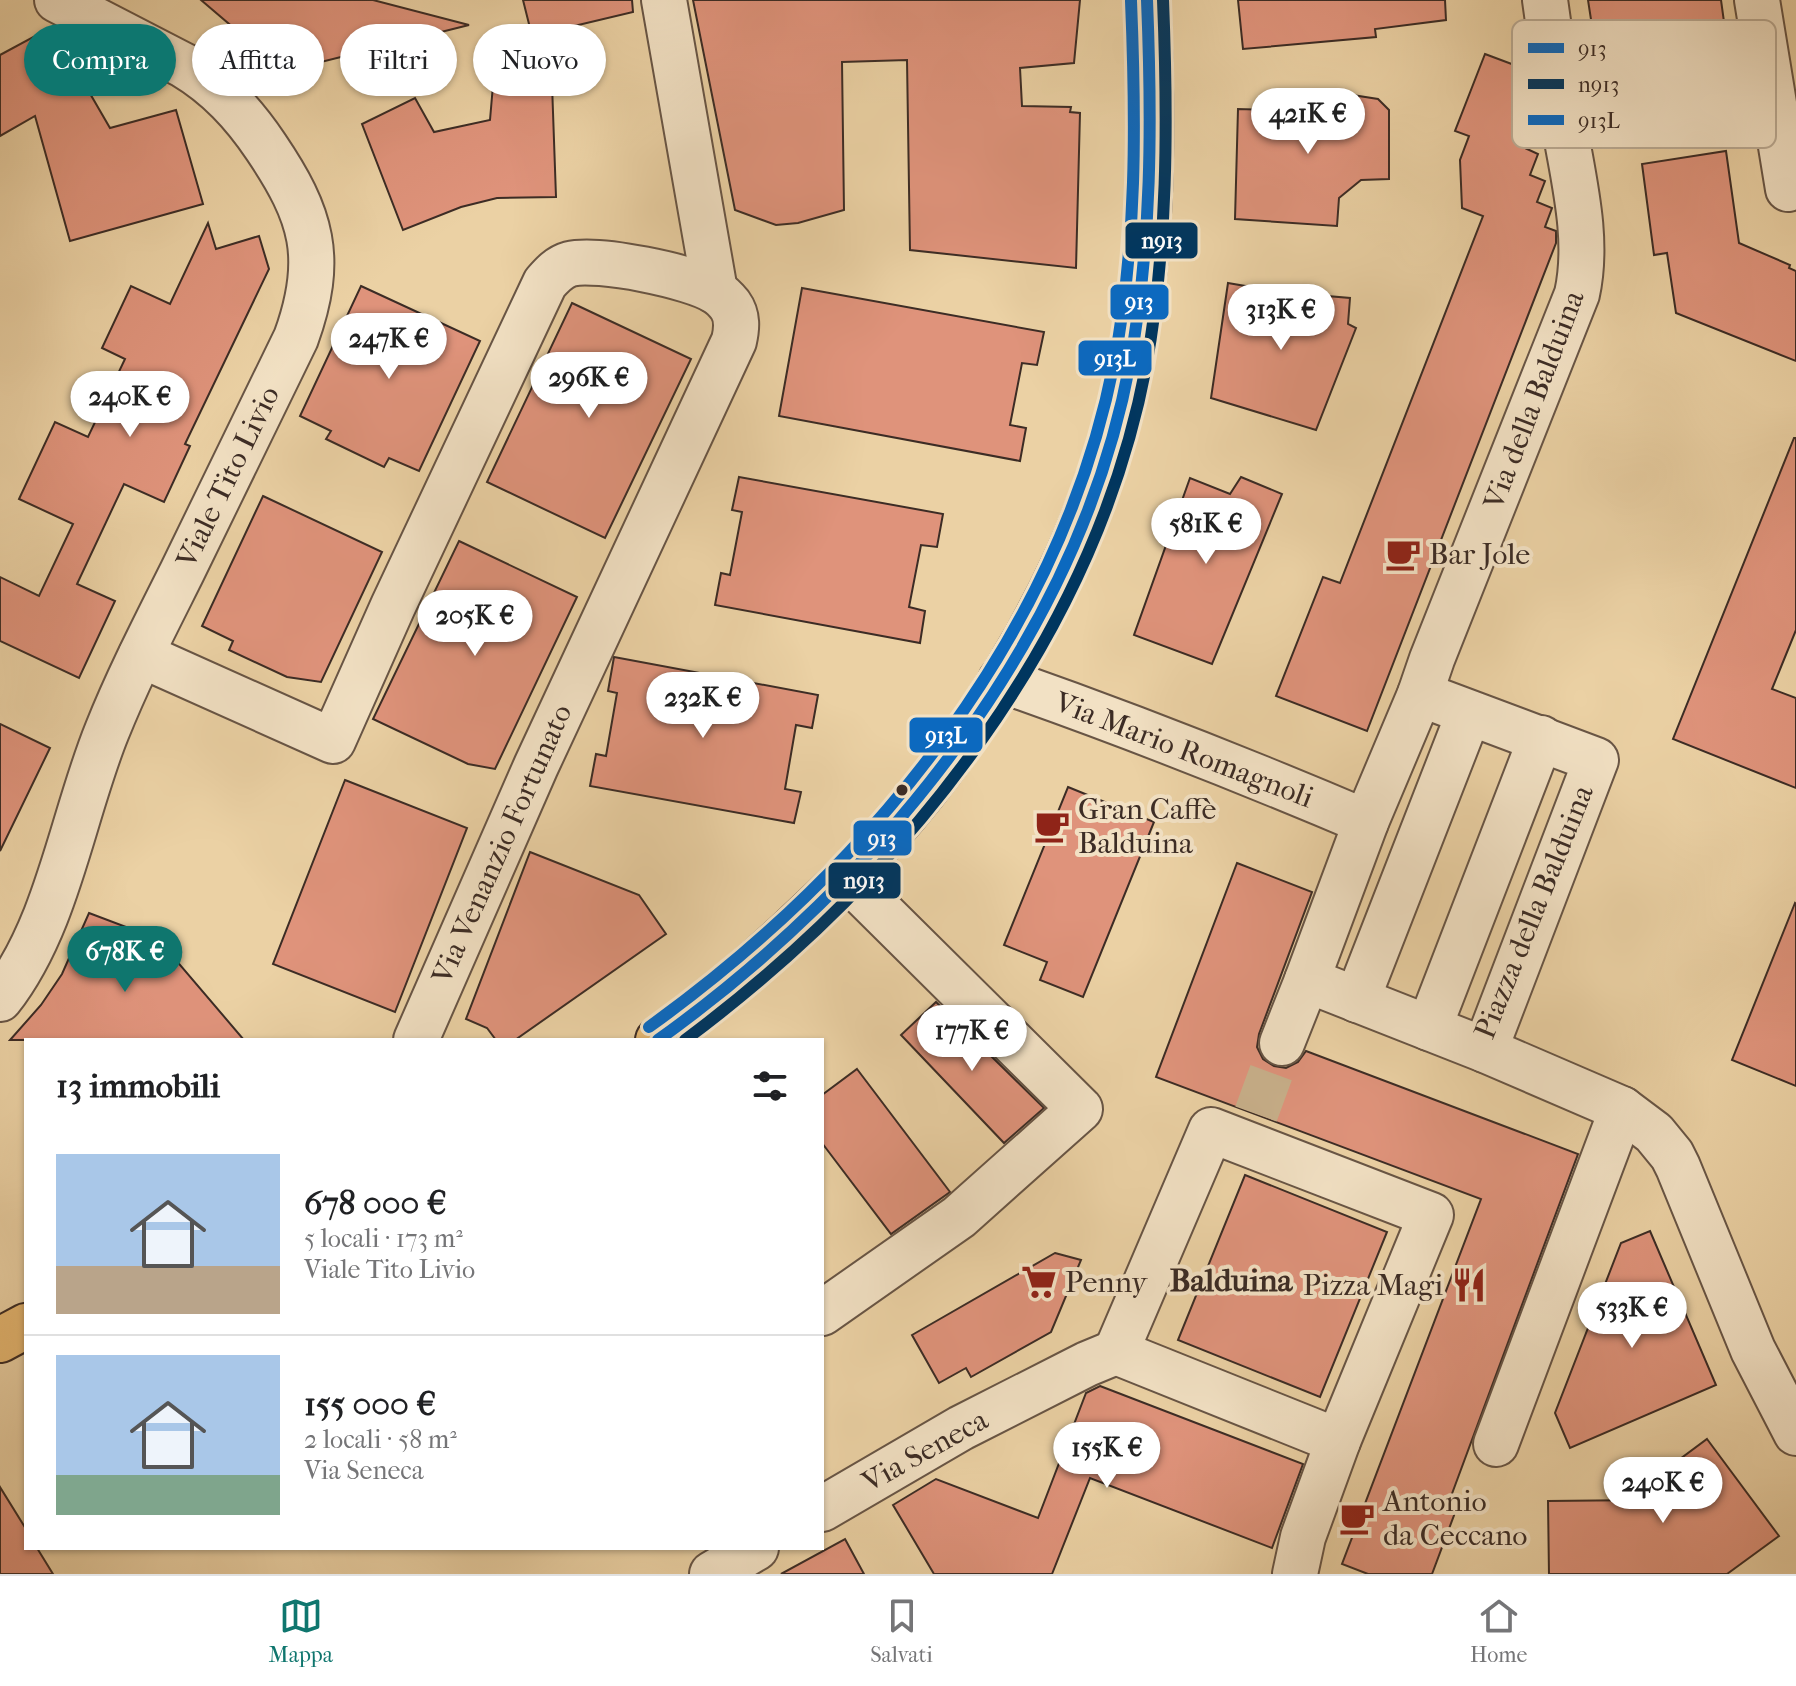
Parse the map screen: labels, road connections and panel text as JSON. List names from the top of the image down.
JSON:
{
  "streets": {
    "street": [
      "Via della Balduina",
      "Viale Tito Livio",
      "Via Mario Romagnoli",
      "Via Venanzio Fortunato",
      "Piazza della Balduina",
      "Via Seneca"
    ]
  },
  "crossings": [
    ["Via della Balduina", "Piazza della Balduina"]
  ],
  "districts": ["Balduina"],
  "places": {
    "cafe": ["Bar Jole", "Gran Caffè Balduina", "Antonio da Ceccano"],
    "supermarket": ["Penny"],
    "restaurant": ["Pizza Magi"]
  },
  "lines": ["transit line 913", "transit line n913", "transit line 913L"],
  "legend": ["913", "n913", "913L"],
  "page": {
    "chip": [
      "Compra",
      "Affitta",
      "Filtri",
      "Nuovo"
    ],
    "price": [
      "421K €",
      "313K €",
      "247K €",
      "296K €",
      "240K €",
      "581K €",
      "205K €",
      "232K €",
      "678K €",
      "177K €",
      "533K €",
      "155K €",
      "240K €"
    ],
    "heading": "13 immobili",
    "list": [
      {
        "name": "678 000 €",
        "note": "5 locali · 173 m² · Viale Tito Livio"
      },
      {
        "name": "155 000 €",
        "note": "2 locali · 58 m² · Via Seneca"
      }
    ],
    "tabs": ["Mappa", "Salvati", "Home"]
  }
}
